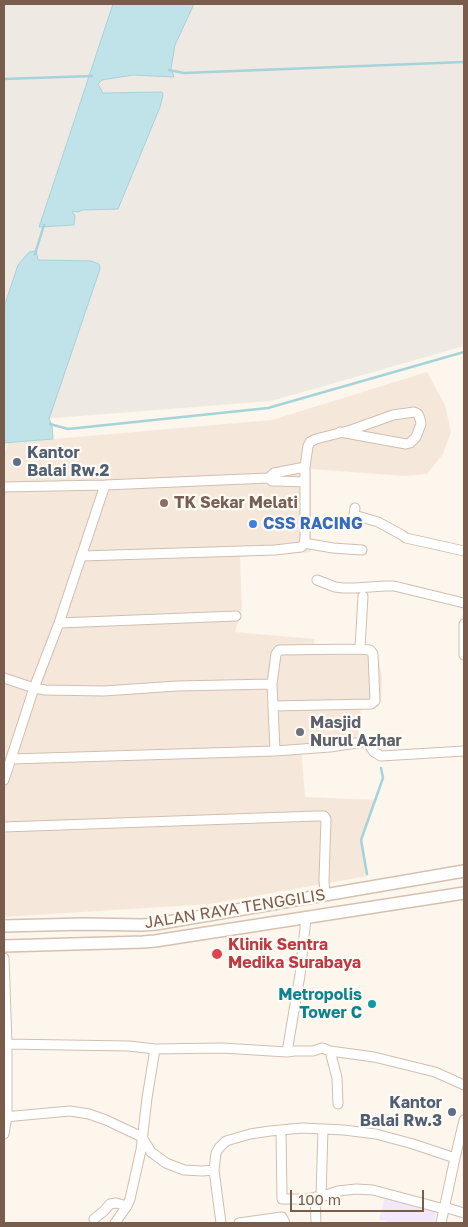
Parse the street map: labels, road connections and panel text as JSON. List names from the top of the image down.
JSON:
{
  "streets": {
    "main road": ["JALAN RAYA TENGGILIS"]
  },
  "places": [
    "Kantor Balai Rw.2",
    "TK Sekar Melati",
    "CSS RACING",
    "Masjid Nurul Azhar",
    "Klinik Sentra Medika Surabaya",
    "Metropolis Tower C",
    "Kantor Balai Rw.3"
  ],
  "scale_bar": "100 m"
}
